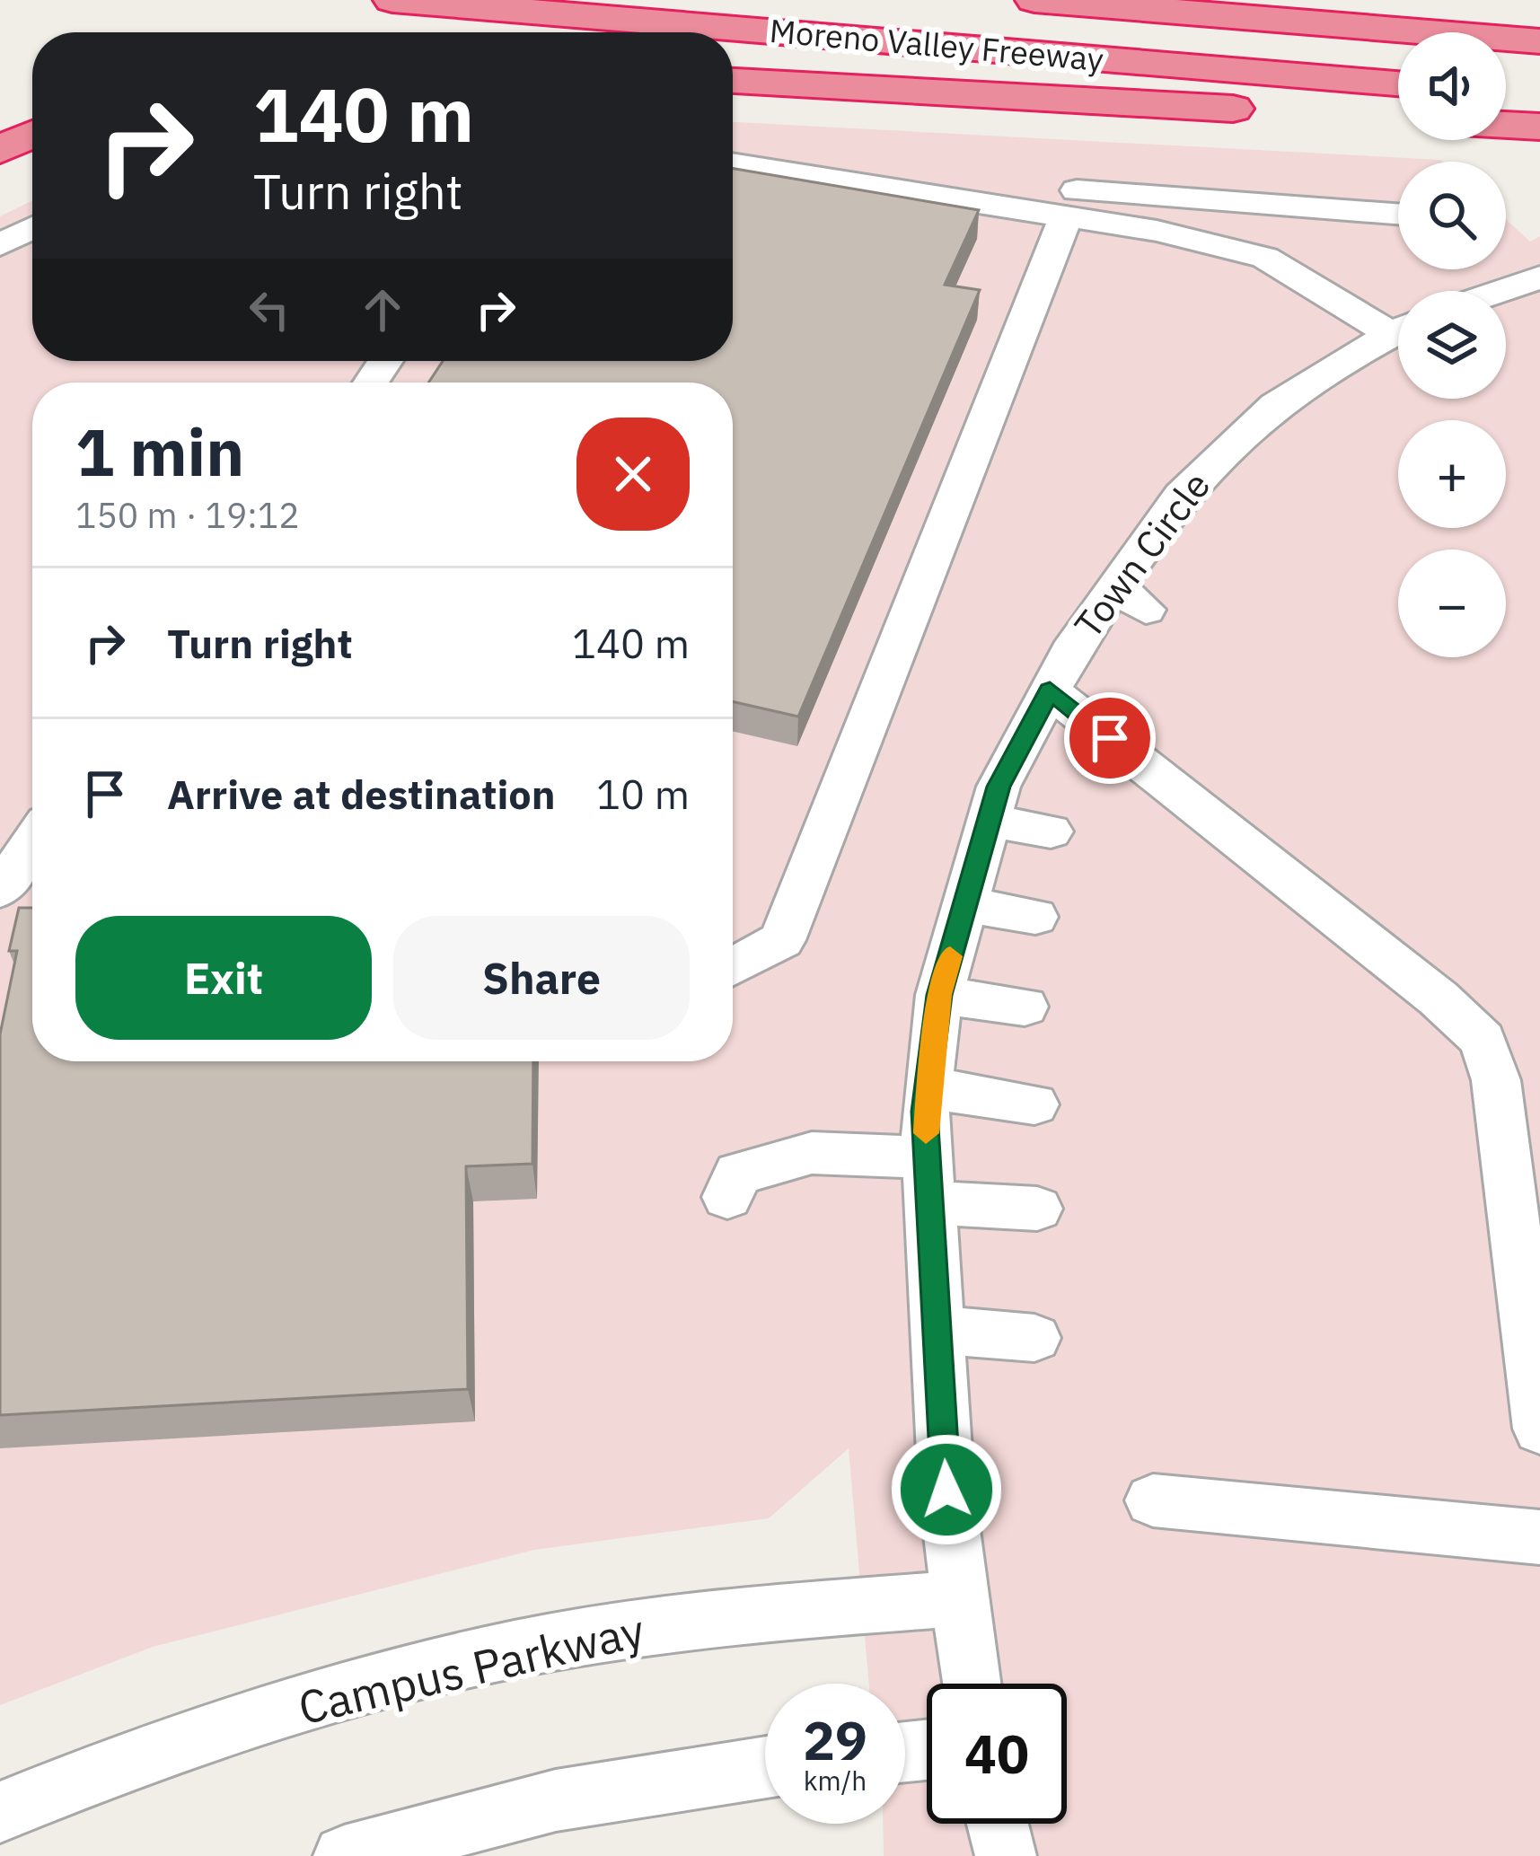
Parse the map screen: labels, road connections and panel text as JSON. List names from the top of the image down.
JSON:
{
  "streets": {
    "highway": ["Moreno Valley Freeway"],
    "street": ["Town Circle", "Campus Parkway"]
  },
  "crossings": [
    ["Town Circle", "Campus Parkway"]
  ],
  "page": {
    "map_buttons": ["+", "−"],
    "turn": ["140 m", "Turn right"],
    "heading": ["1 min", "150 m · 19:12"],
    "list": [
      {
        "name": "Turn right",
        "value": "140 m"
      },
      {
        "name": "Arrive at destination",
        "value": "10 m"
      }
    ],
    "buttons": ["Exit", "Share"],
    "speed": "29 km/h",
    "limit": "40"
  }
}
